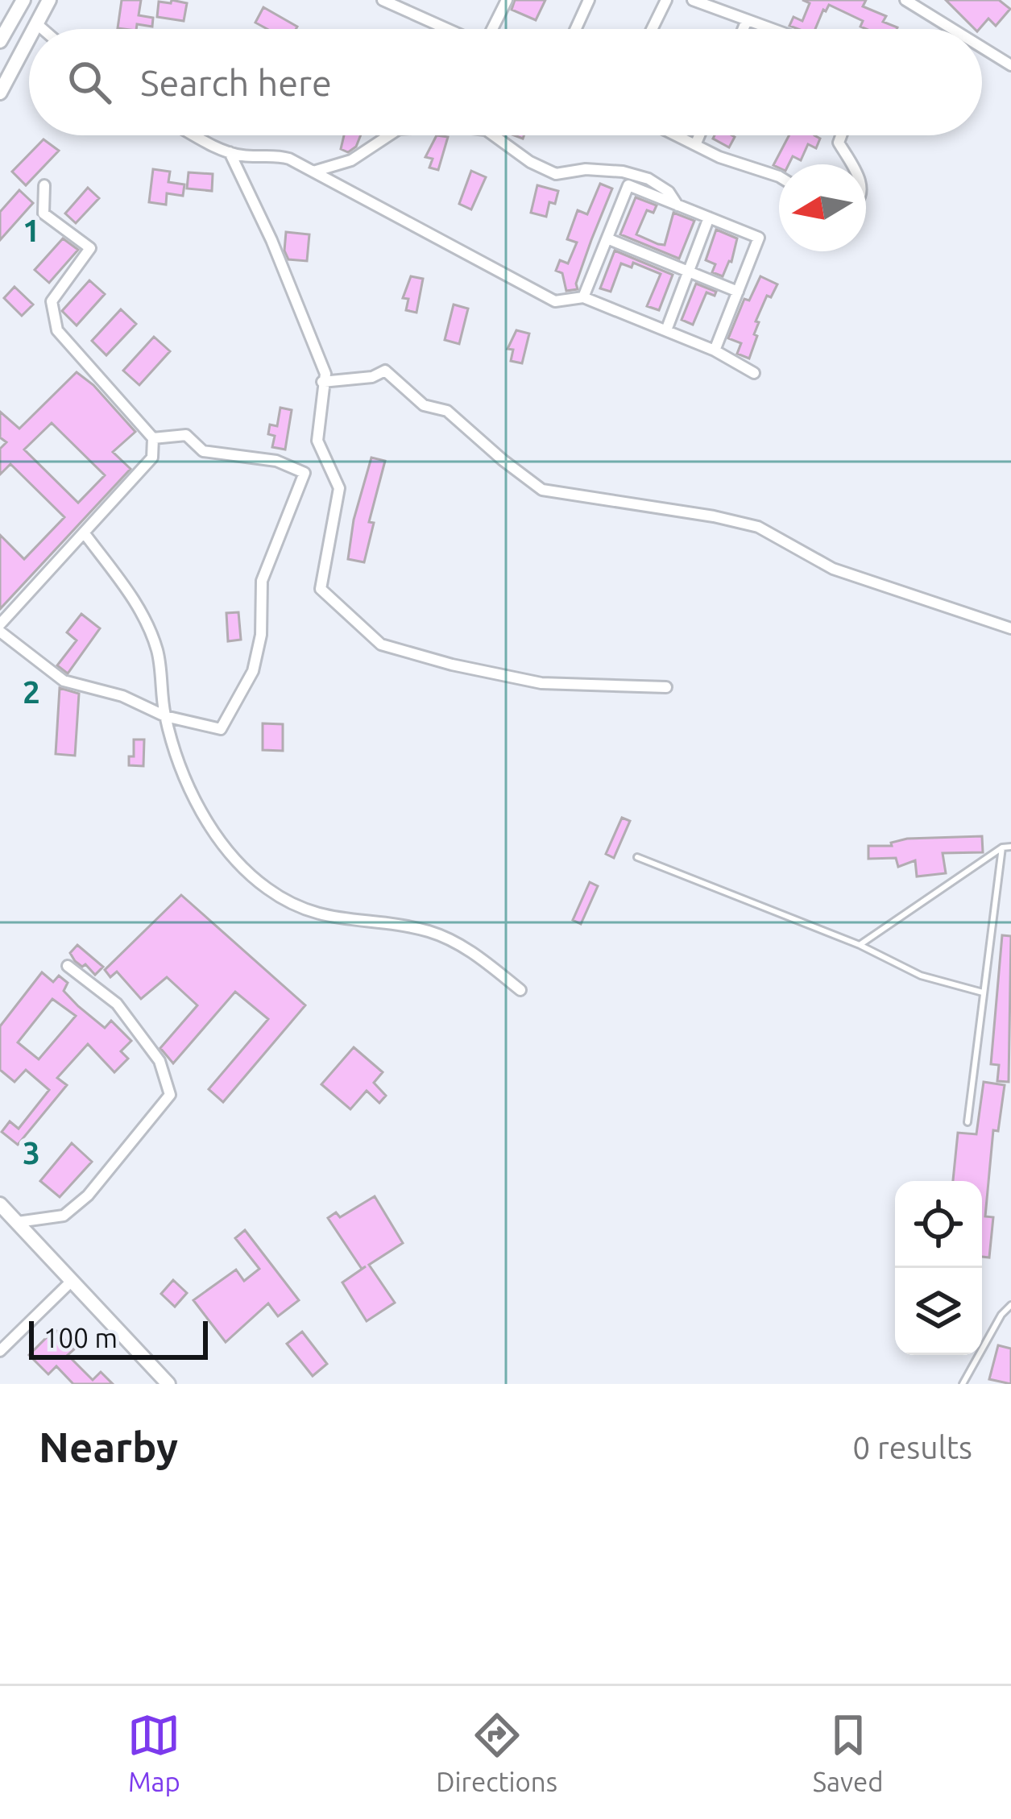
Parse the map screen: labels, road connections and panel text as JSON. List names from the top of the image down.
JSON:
{
  "scale_bar": "100 m",
  "north": "left",
  "page": {
    "search": "Search here",
    "scale": "100 m",
    "heading": ["Nearby", "0 results"],
    "nav": ["Map", "Directions", "Saved"]
  },
  "grid": {
    "rows": ["1", "2", "3"]
  }
}
